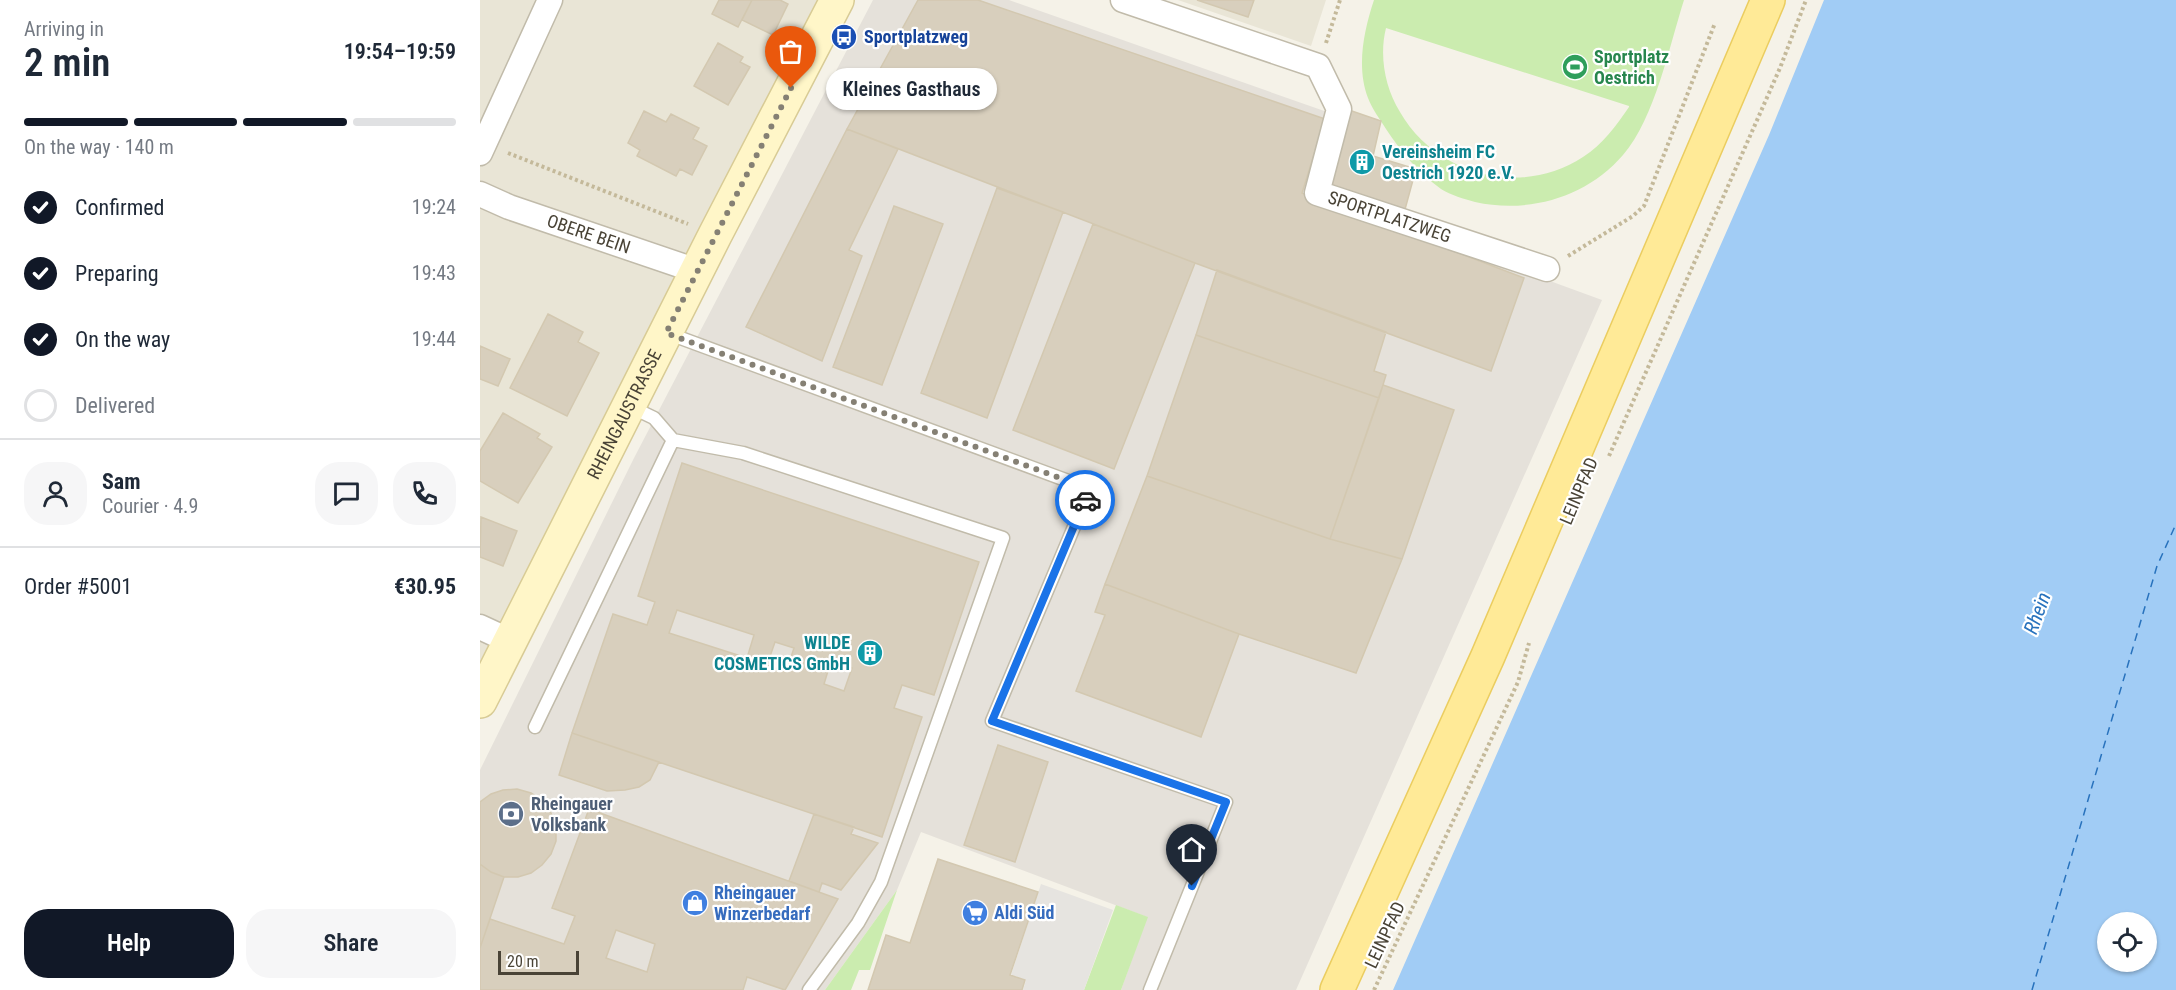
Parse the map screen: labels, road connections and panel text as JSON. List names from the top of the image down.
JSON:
{
  "streets": {
    "main road": ["RHEINGAUSTRASSE"],
    "street": ["SPORTPLATZWEG", "OBERE BEIN"],
    "path": ["LEINPFAD"]
  },
  "crossings": [
    ["OBERE BEIN", "RHEINGAUSTRASSE"]
  ],
  "water": ["Rhein"],
  "places": {
    "bus stop": ["Sportplatzweg"],
    "sports": ["Sportplatz Oestrich"],
    "other": ["Kleines Gasthaus"],
    "building": ["Vereinsheim FC Oestrich 1920 e.V.", "WILDE COSMETICS GmbH"],
    "bank": ["Rheingauer Volksbank"],
    "shop": ["Rheingauer Winzerbedarf"],
    "supermarket": ["Aldi Süd"]
  },
  "scale_bar": "20 m",
  "page": {
    "heading": ["2 min", "Arriving in", "19:54–19:59"],
    "panel": [
      "Sam",
      "Courier · 4.9",
      "Order #5001",
      "€30.95"
    ],
    "bubble": "Kleines Gasthaus",
    "bar": "On the way · 140 m",
    "list": [
      ["Confirmed", "19:24"],
      ["Preparing", "19:43"],
      ["On the way", "19:44"],
      "Delivered"
    ],
    "buttons": ["Help", "Share"],
    "scale": "20 m"
  }
}
